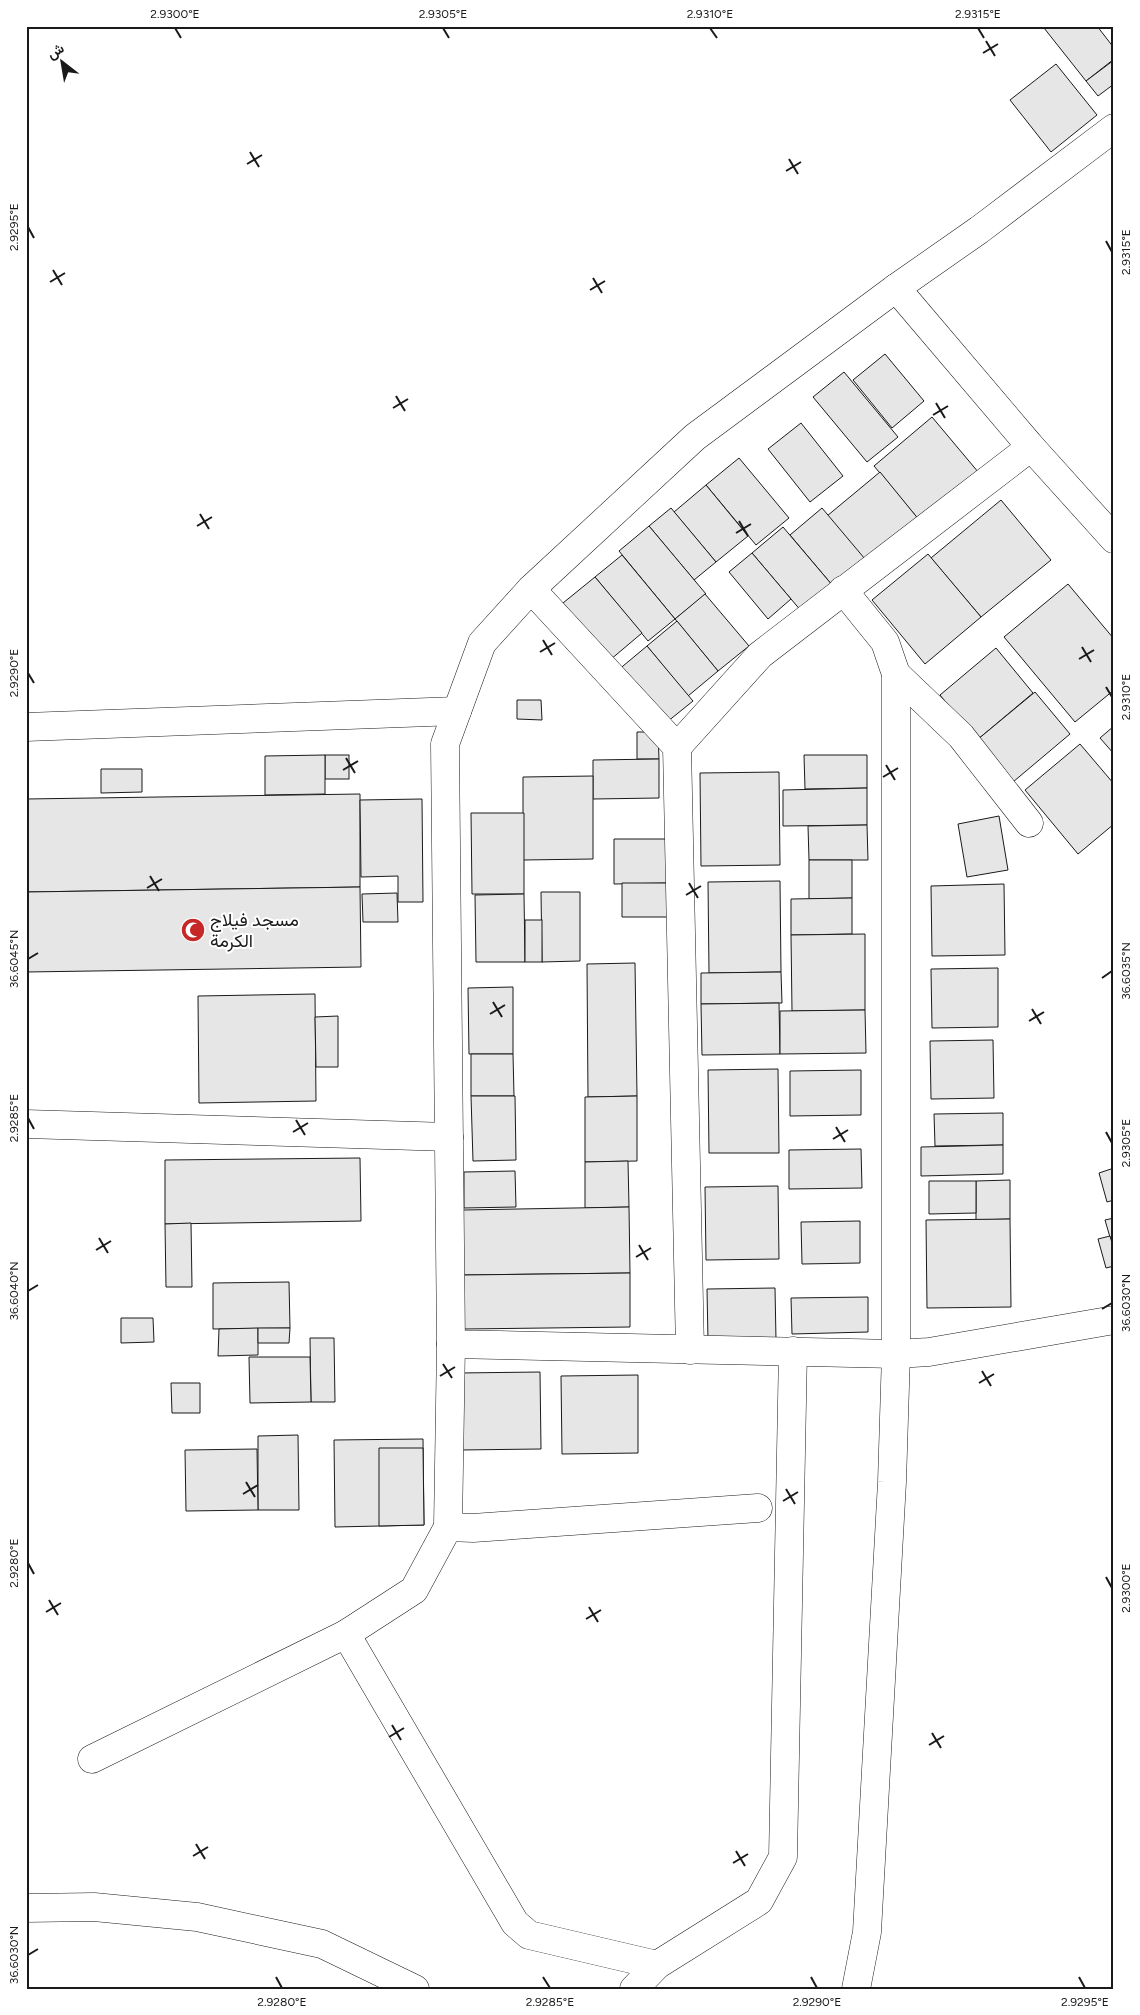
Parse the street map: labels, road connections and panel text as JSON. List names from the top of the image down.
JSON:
{
  "places": {
    "mosque": ["مسجد فيلاج الكرمة"]
  },
  "north": "top left",
  "coordinates": [
    "2.9300°E",
    "2.9305°E",
    "2.9310°E",
    "2.9315°E",
    "2.9295°E",
    "2.9290°E",
    "36.6045°N",
    "36.6035°N",
    "2.9285°E",
    "36.6040°N",
    "36.6030°N",
    "2.9280°E"
  ]
}
